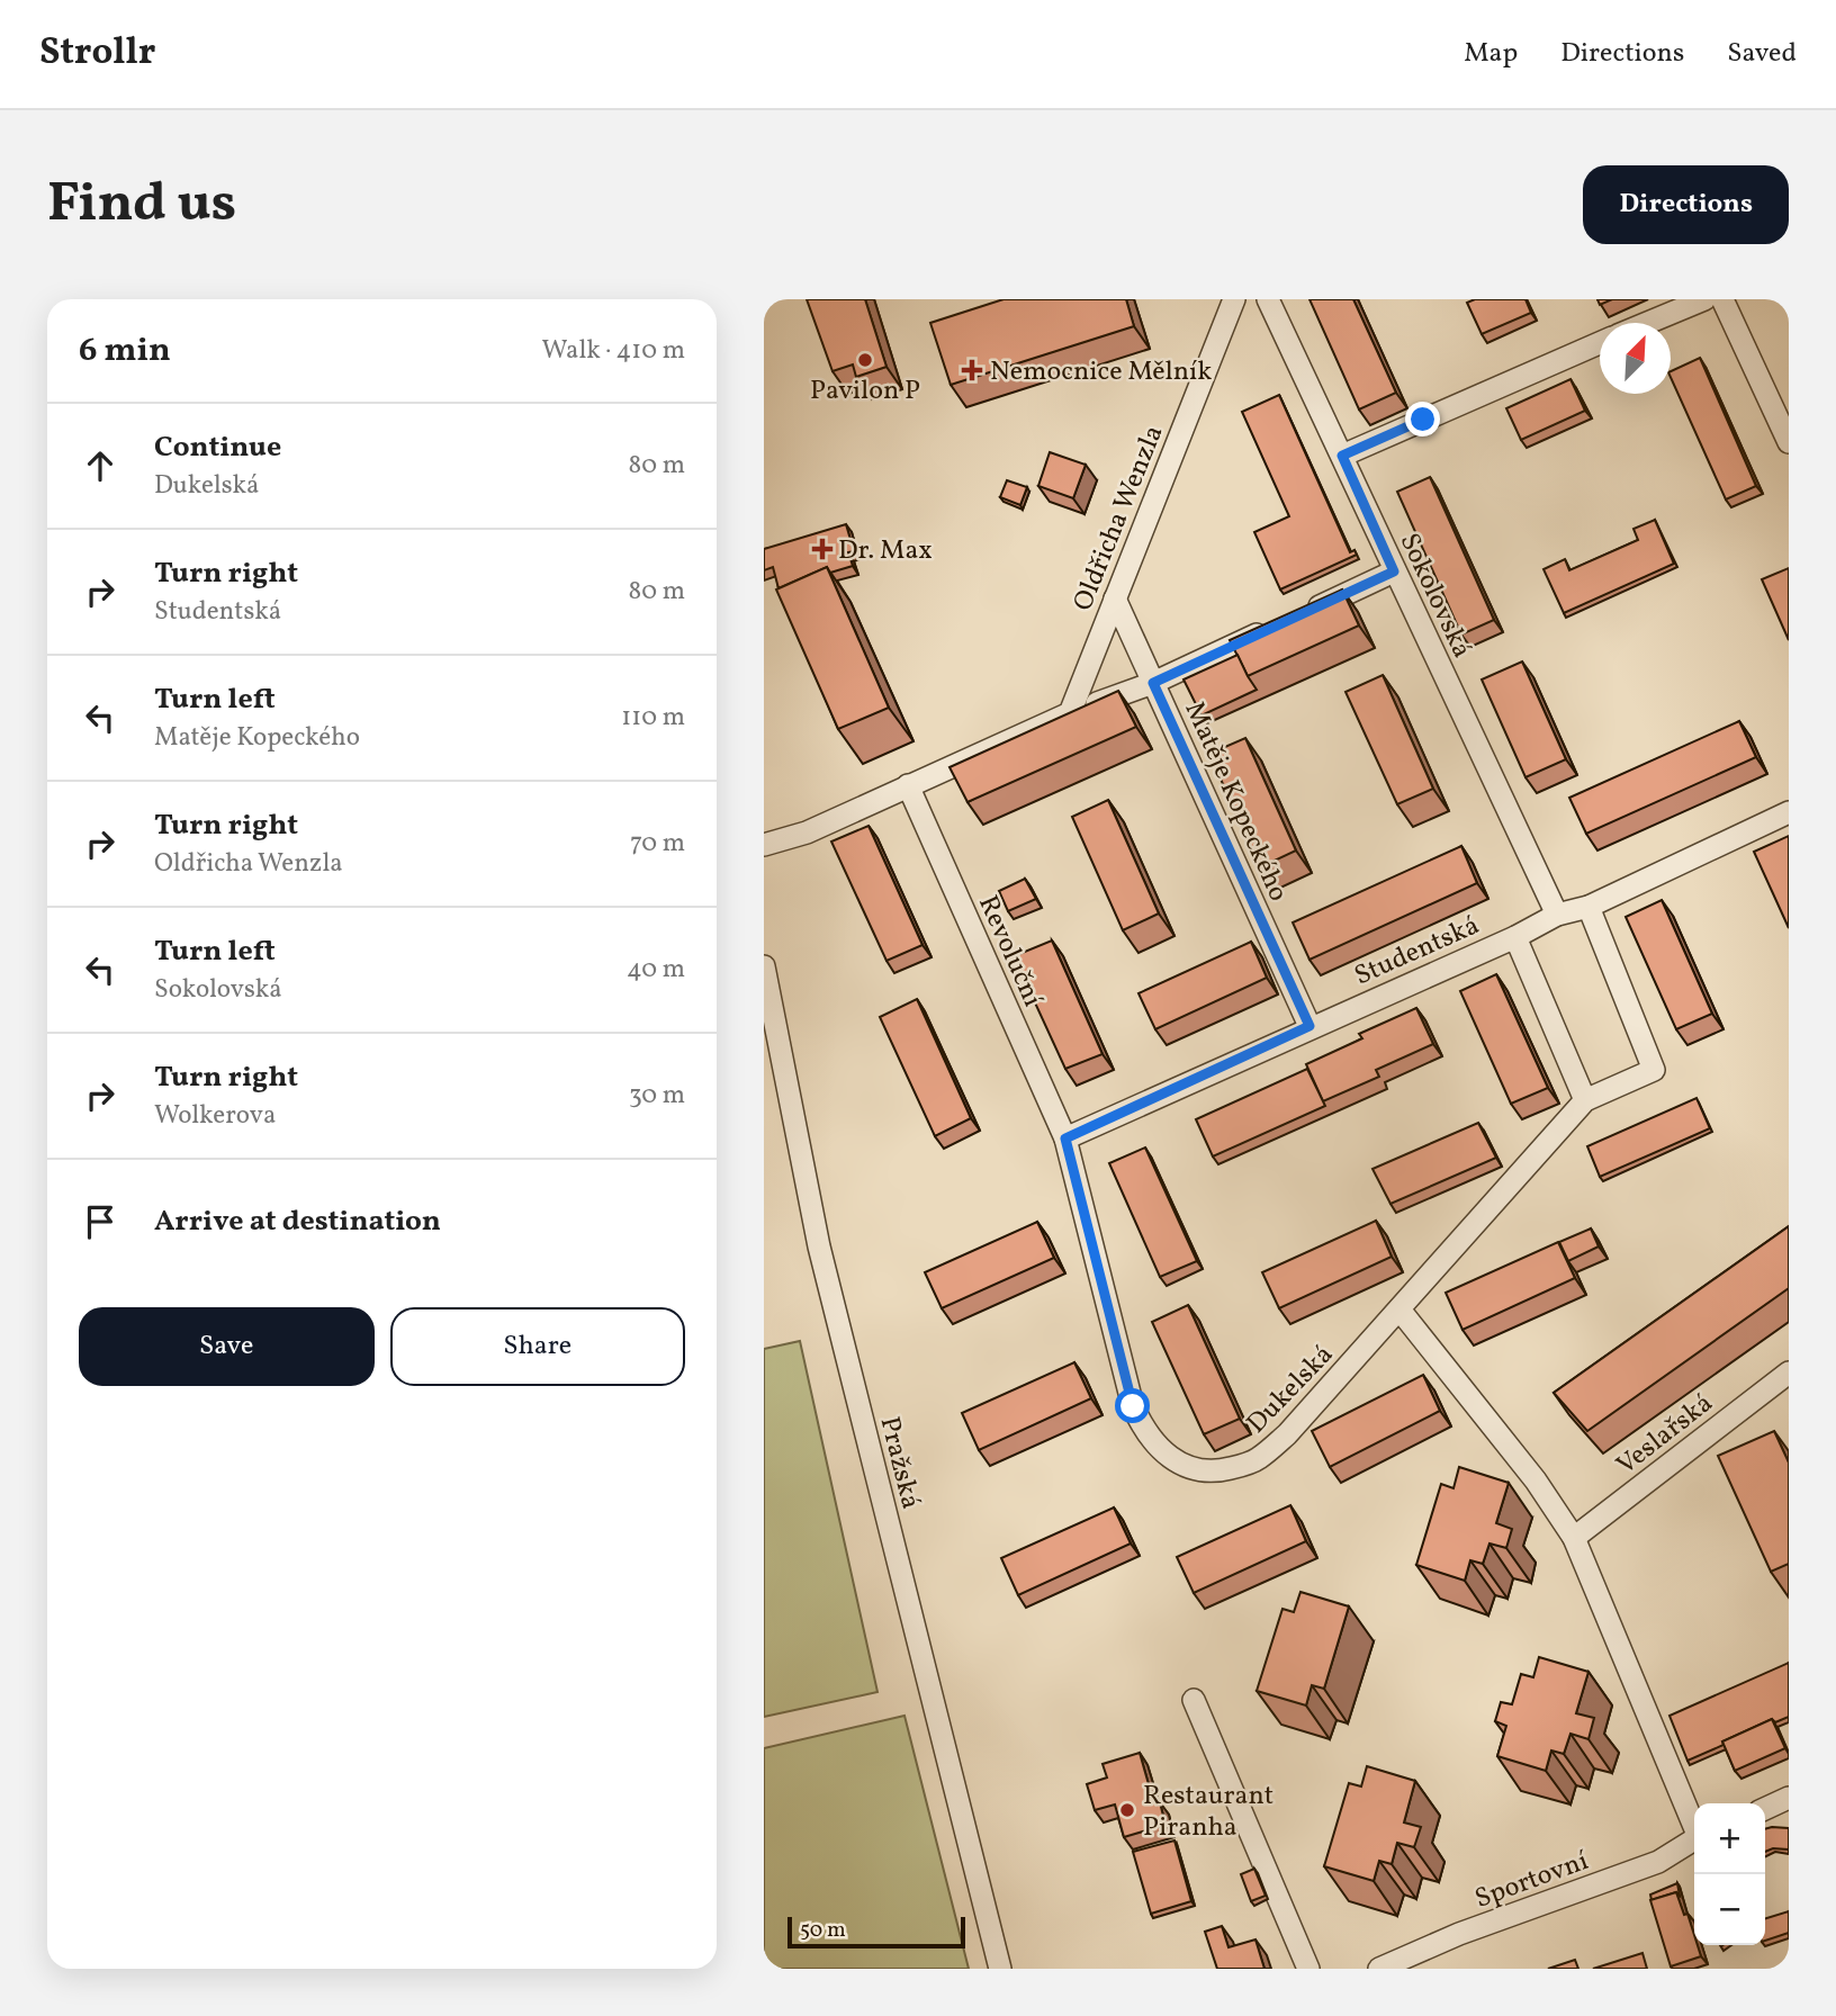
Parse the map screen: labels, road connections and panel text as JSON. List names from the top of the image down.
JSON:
{
  "streets": {
    "street": [
      "Oldřicha Wenzla",
      "Sokolovská",
      "Matěje Kopeckého",
      "Studentská",
      "Revoluční",
      "Dukelská",
      "Veslařská",
      "Pražská",
      "Sportovní"
    ]
  },
  "crossings": [
    ["Oldřicha Wenzla", "Matěje Kopeckého"],
    ["Sokolovská", "Studentská"],
    ["Matěje Kopeckého", "Studentská"],
    ["Studentská", "Revoluční"],
    ["Studentská", "Dukelská"],
    ["Revoluční", "Dukelská"],
    ["Dukelská", "Sportovní"],
    ["Veslařská", "Sportovní"]
  ],
  "places": {
    "other": ["Pavilon P", "Restaurant Piranha"],
    "health": ["Nemocnice Mělník", "Dr. Max"]
  },
  "scale_bar": "50 m",
  "north": "top right",
  "page": {
    "header": "Strollr",
    "nav": ["Map", "Directions", "Saved"],
    "buttons": [
      "Directions",
      ["Save", "Share"]
    ],
    "title": "Find us",
    "heading": ["6 min", "Walk · 410 m"],
    "list": [
      ["Continue", "Dukelská", "80 m"],
      ["Turn right", "Studentská", "80 m"],
      ["Turn left", "Matěje Kopeckého", "110 m"],
      ["Turn right", "Oldřicha Wenzla", "70 m"],
      ["Turn left", "Sokolovská", "40 m"],
      ["Turn right", "Wolkerova", "30 m"],
      "Arrive at destination"
    ],
    "map_buttons": ["+", "−"],
    "scale": "50 m"
  }
}
